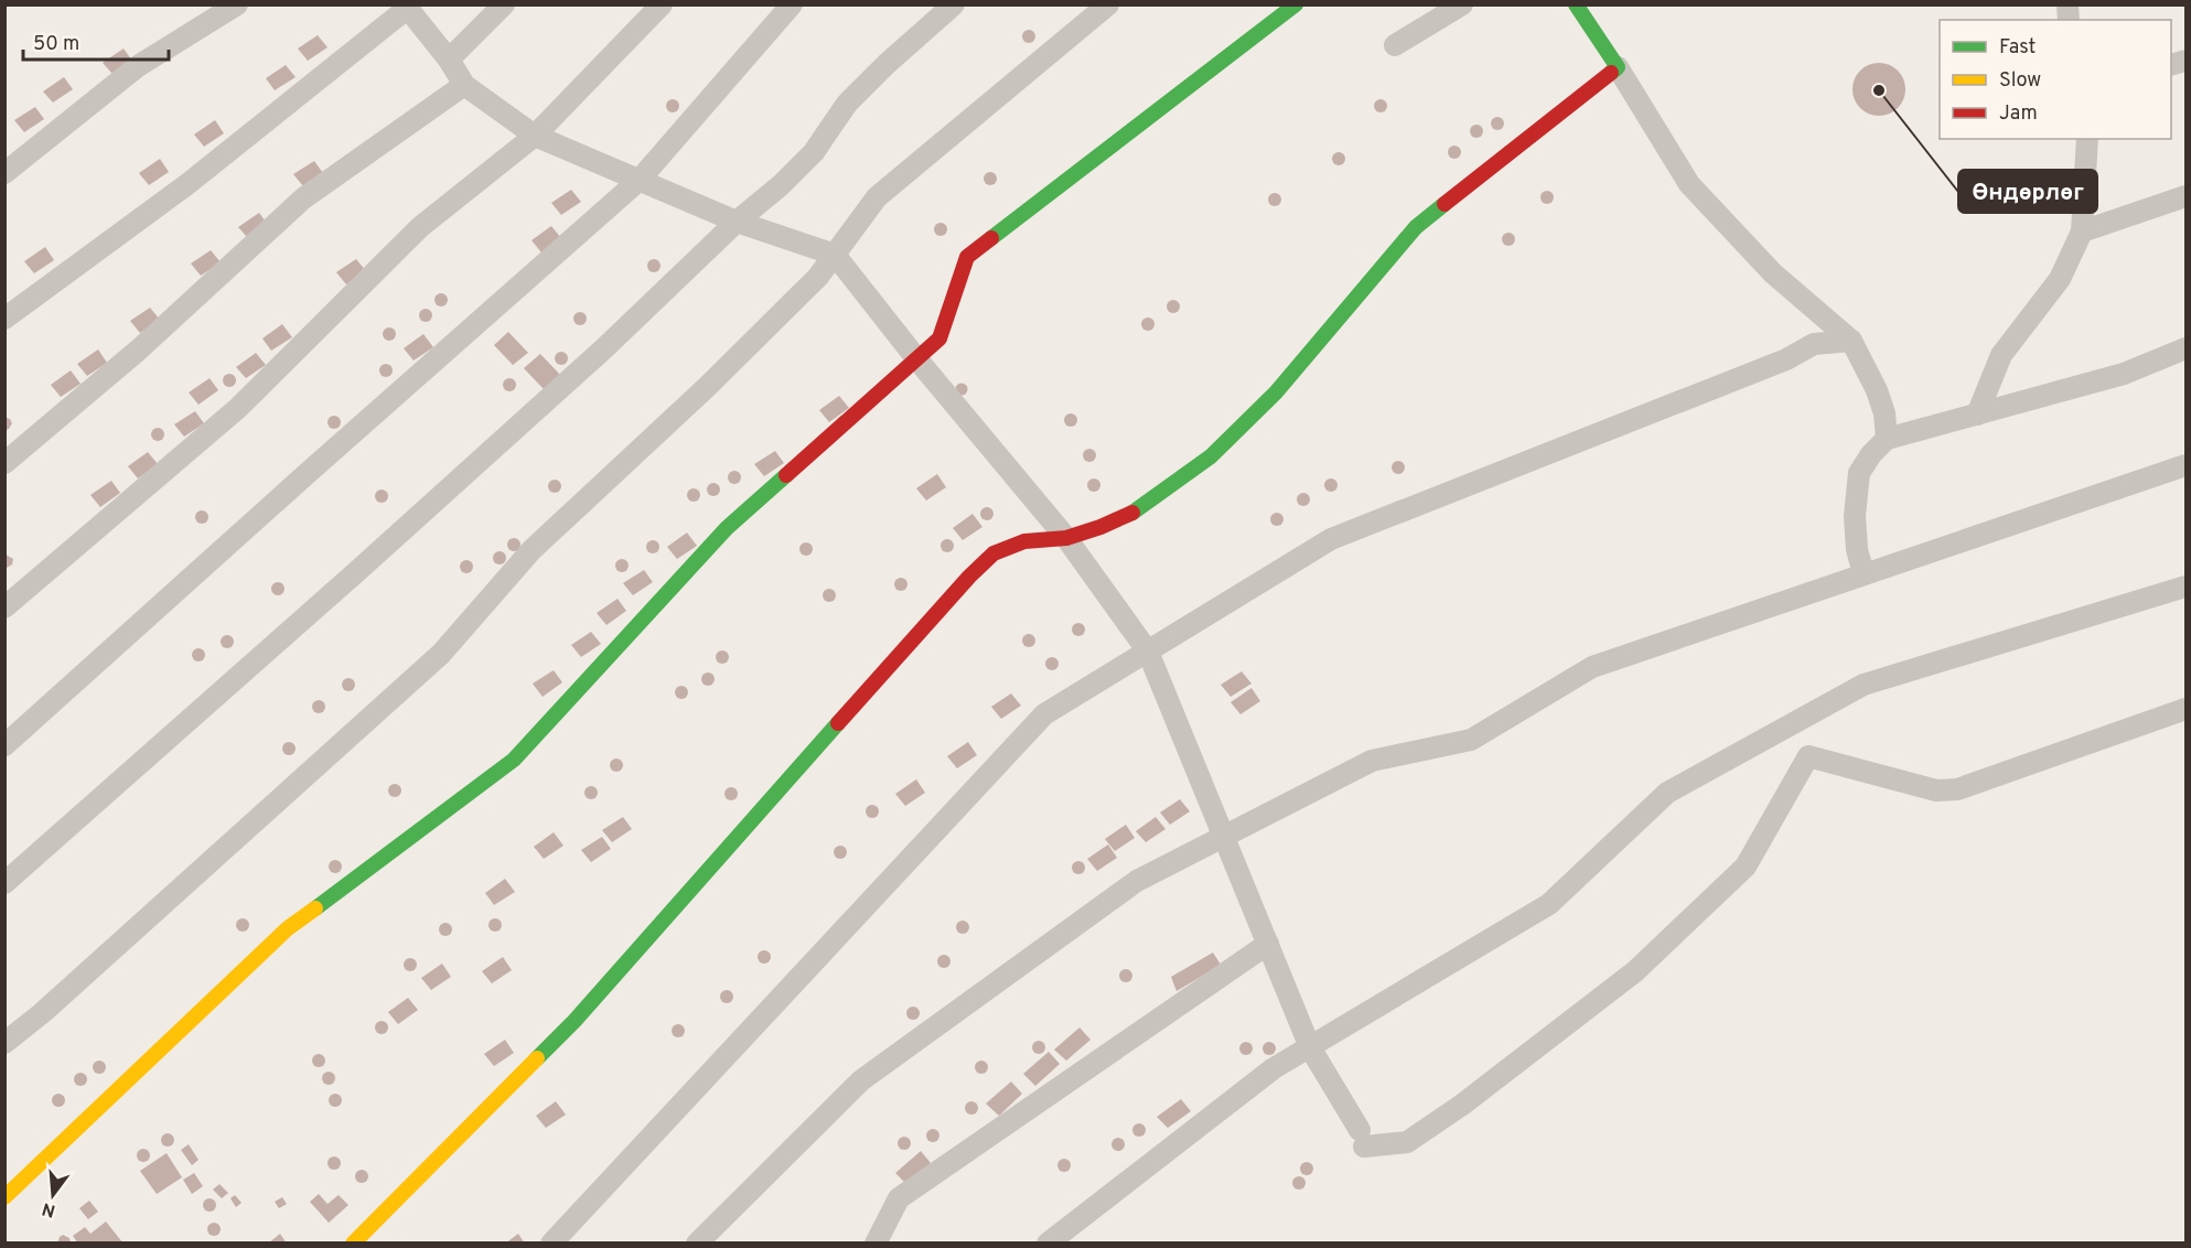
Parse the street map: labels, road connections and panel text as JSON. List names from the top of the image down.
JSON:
{
  "places": ["Өндөрлөг"],
  "legend": ["Fast", "Slow", "Jam"],
  "scale_bar": "50 m",
  "north": "bottom"
}
